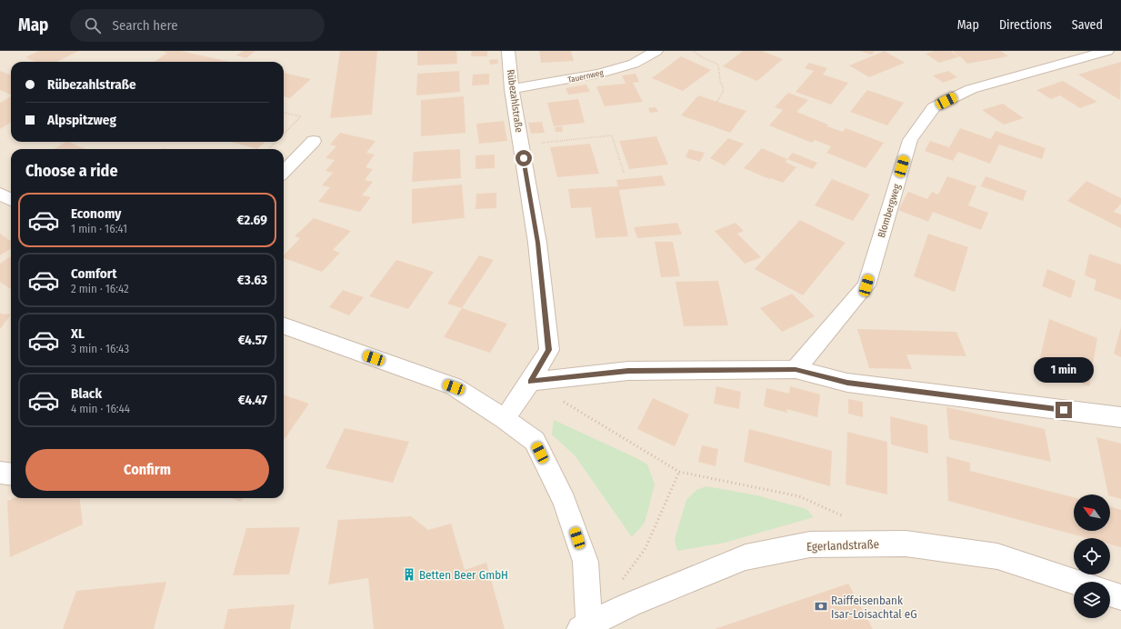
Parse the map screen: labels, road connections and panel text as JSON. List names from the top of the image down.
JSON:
{
  "streets": {
    "street": [
      "Tauernweg",
      "Rübezahlstraße",
      "Blombergweg",
      "Egerlandstraße"
    ]
  },
  "crossings": [
    ["Tauernweg", "Rübezahlstraße"]
  ],
  "places": {
    "building": ["Betten Beer GmbH"],
    "bank": ["Raiffeisenbank Isar-Loisachtal eG"]
  },
  "north": "top left",
  "page": {
    "header": "Map",
    "search": "Search here",
    "nav": ["Map", "Directions", "Saved"],
    "banner": ["Rübezahlstraße", "Alpspitzweg"],
    "heading": "Choose a ride",
    "list": [
      {
        "name": "Economy",
        "note": "1 min · 16:41",
        "value": "€2.69"
      },
      {
        "name": "Comfort",
        "note": "2 min · 16:42",
        "value": "€3.63"
      },
      {
        "name": "XL",
        "note": "3 min · 16:43",
        "value": "€4.57"
      },
      {
        "name": "Black",
        "note": "4 min · 16:44",
        "value": "€4.47"
      }
    ],
    "bubble": "1 min",
    "buttons": "Confirm"
  }
}
